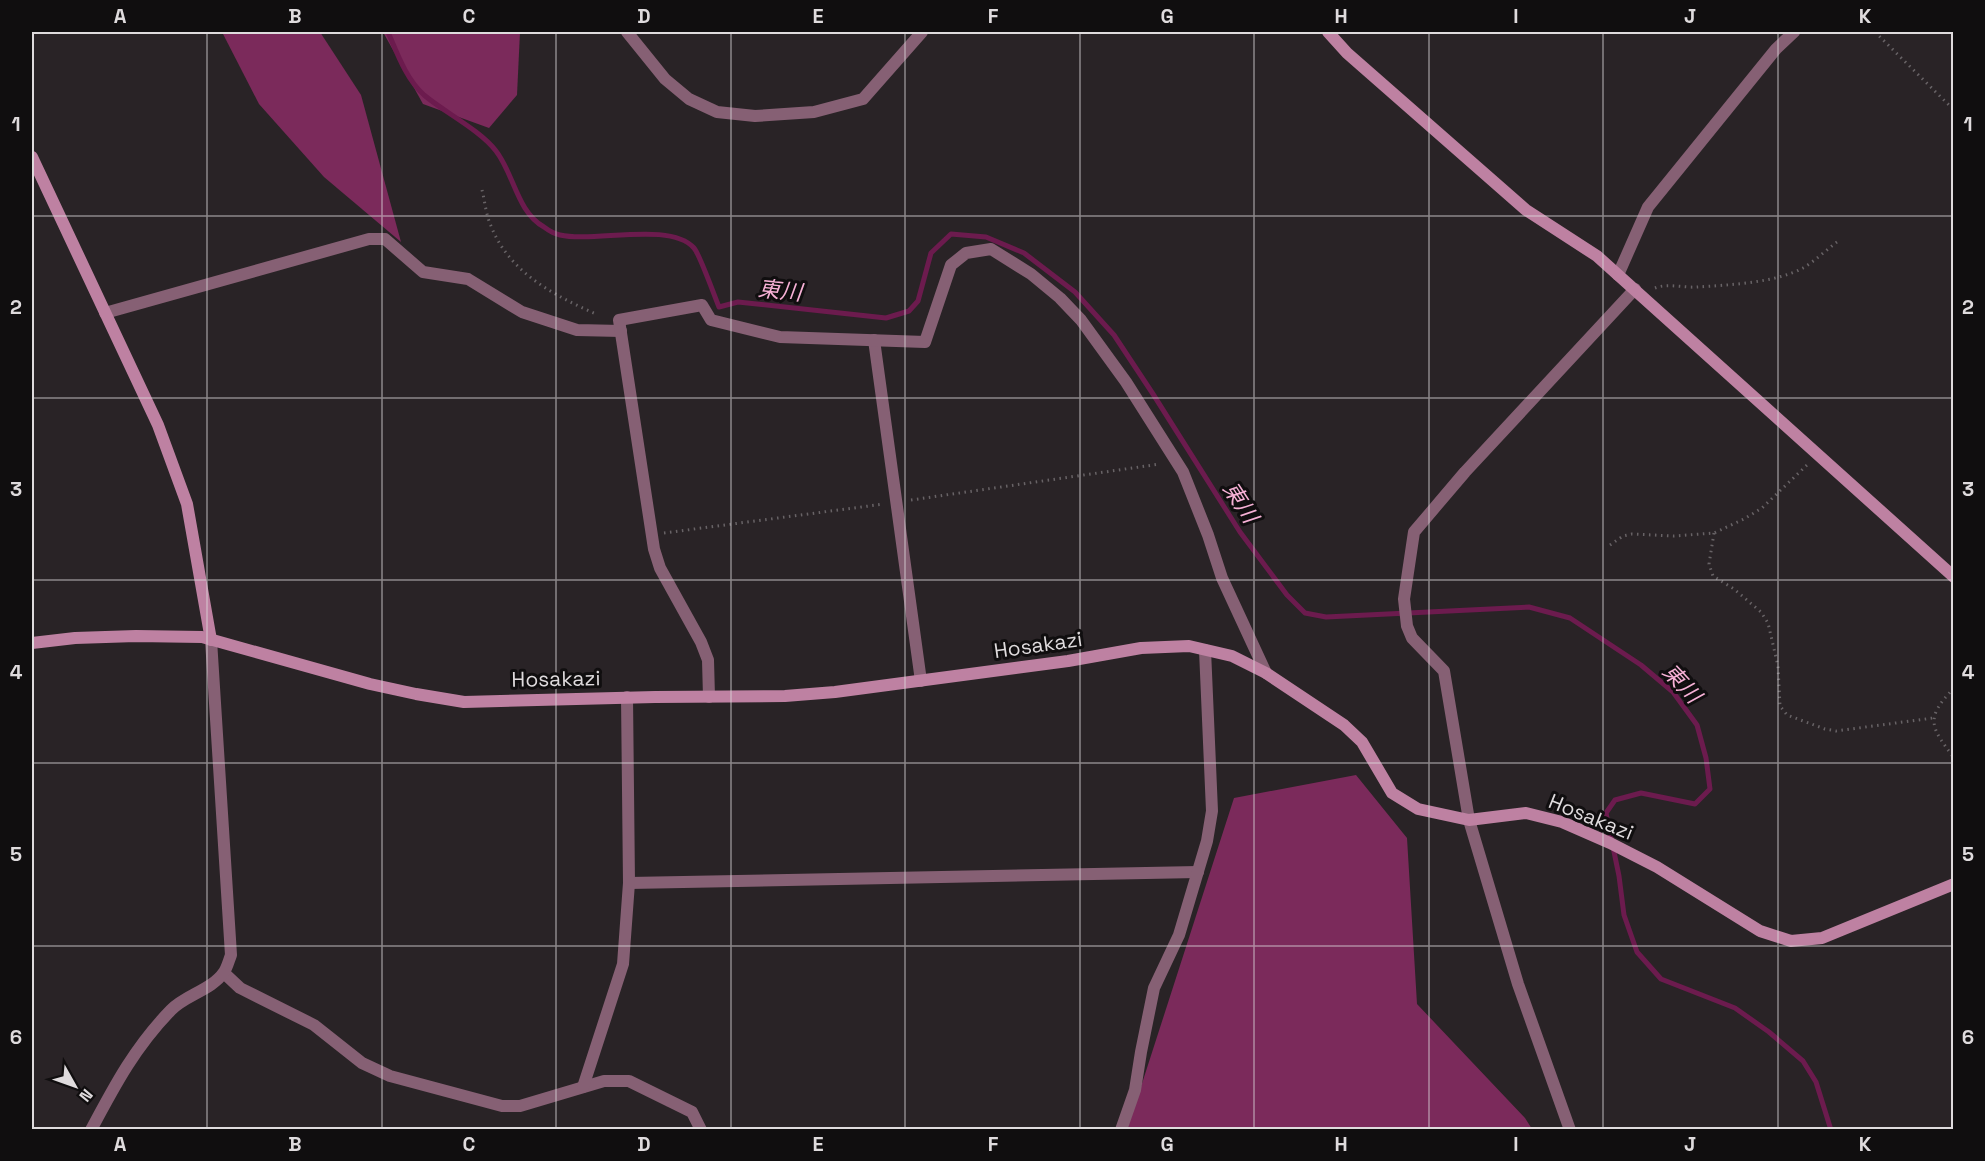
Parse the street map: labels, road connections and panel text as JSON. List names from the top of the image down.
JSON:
{
  "streets": {
    "main road": ["Hosakazi"]
  },
  "water": ["東川"],
  "north": "bottom right",
  "grid": {
    "columns": [
      "A",
      "B",
      "C",
      "D",
      "E",
      "F",
      "G",
      "H",
      "I",
      "J",
      "K"
    ],
    "rows": [
      "1",
      "2",
      "3",
      "4",
      "5",
      "6"
    ]
  }
}
